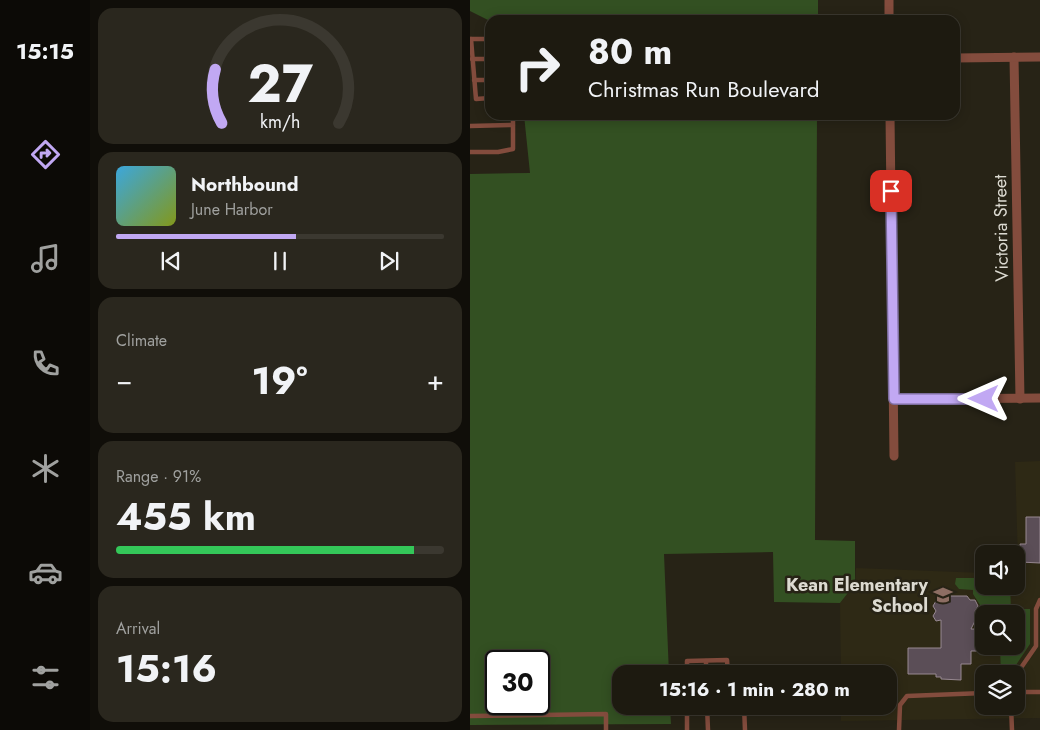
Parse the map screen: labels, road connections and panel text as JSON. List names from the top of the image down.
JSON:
{
  "streets": {
    "street": ["Victoria Street"]
  },
  "places": {
    "school or university": ["Kean Elementary School"]
  },
  "page": {
    "tabs": "15:15",
    "turn": ["80 m", "Christmas Run Boulevard"],
    "song": ["Northbound", "June Harbor"],
    "tile": [
      "Climate",
      ["Range · 91%", "455 km"],
      ["Arrival", "15:16"]
    ],
    "heat": ["−", "19°", "+"],
    "limit": "30",
    "trip": "15:16 · 1 min · 280 m",
    "gauge": ["27", "km/h"]
  }
}
